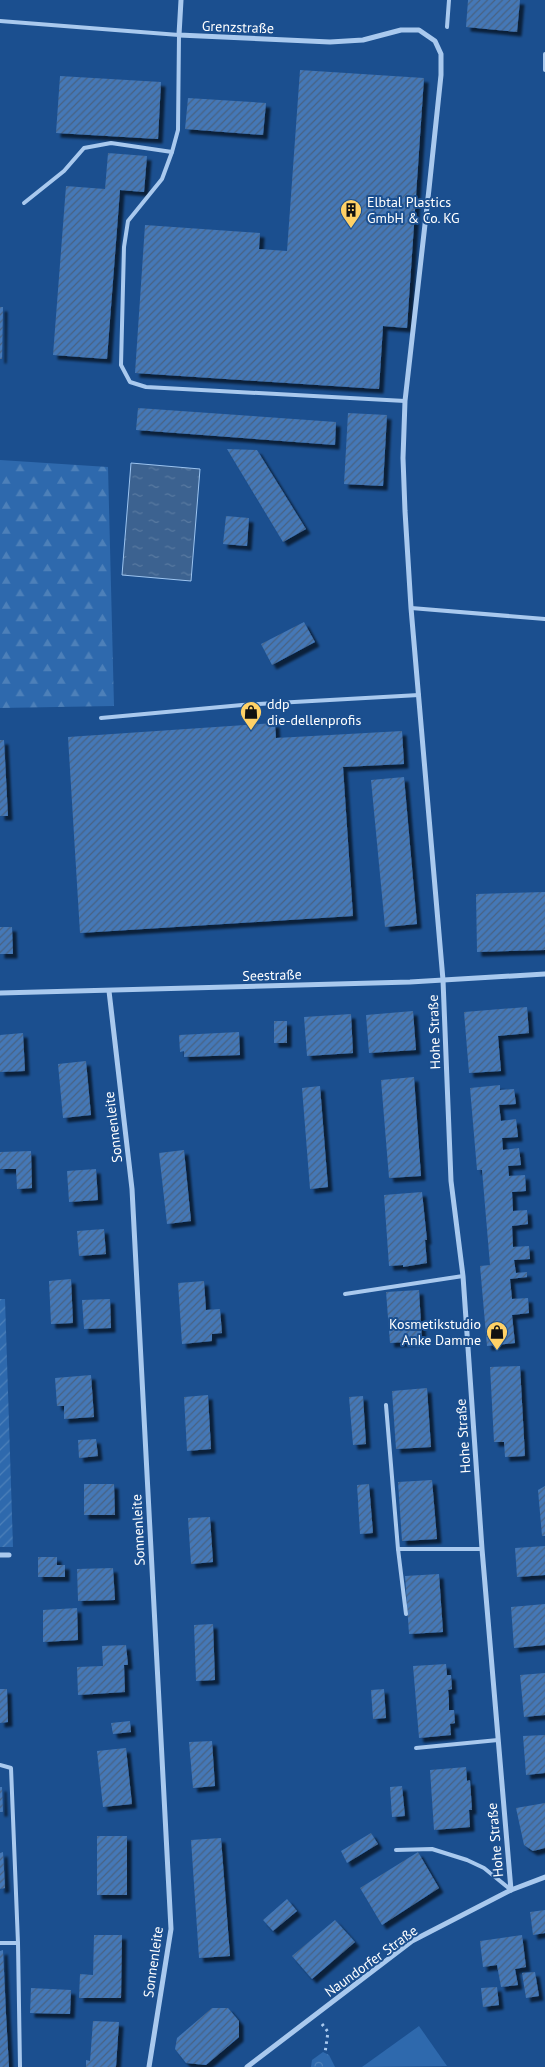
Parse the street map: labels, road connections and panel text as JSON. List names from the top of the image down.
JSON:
{
  "streets": {
    "street": [
      "Grenzstraße",
      "Seestraße",
      "Hohe Straße",
      "Sonnenleite",
      "Naundorfer Straße"
    ]
  },
  "crossings": [
    ["Grenzstraße", "Hohe Straße"],
    ["Seestraße", "Hohe Straße"],
    ["Seestraße", "Sonnenleite"],
    ["Hohe Straße", "Naundorfer Straße"]
  ],
  "places": {
    "building": ["Elbtal Plastics GmbH & Co. KG"],
    "shop": ["ddp die-dellenprofis", "Kosmetikstudio Anke Damme"]
  }
}
